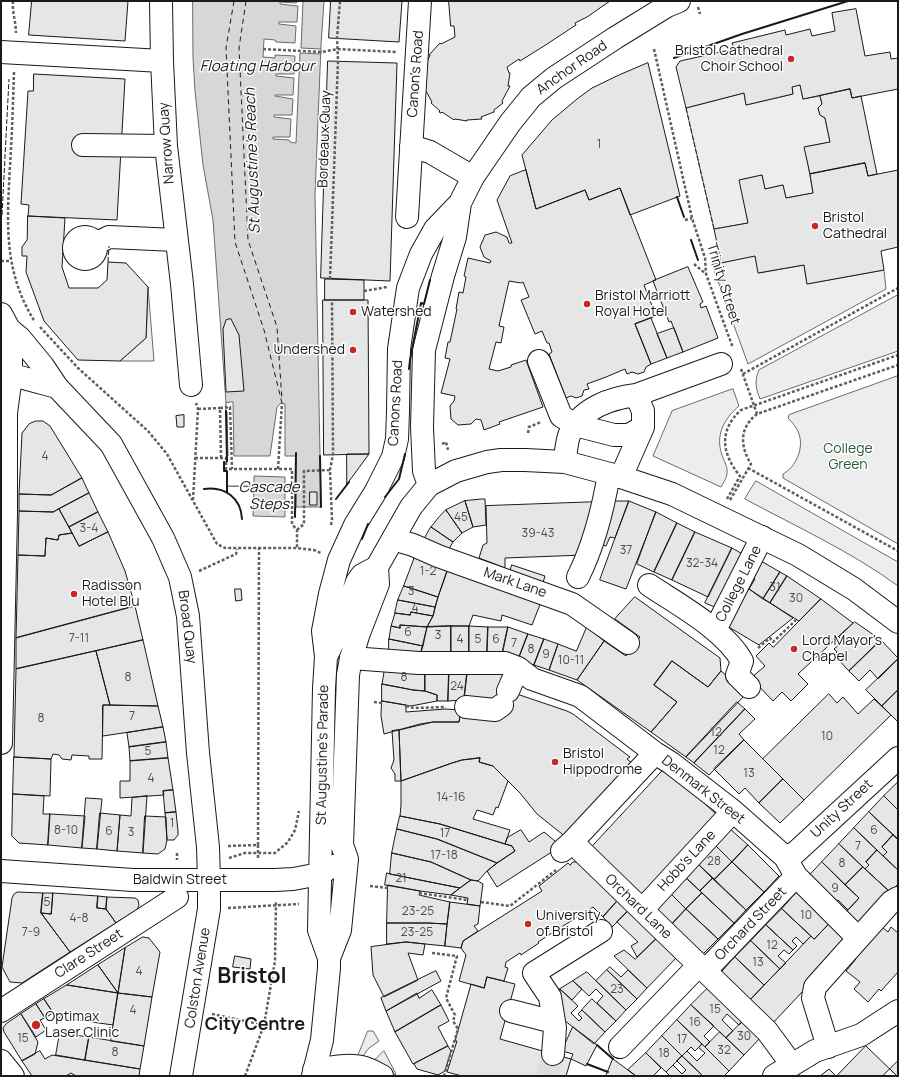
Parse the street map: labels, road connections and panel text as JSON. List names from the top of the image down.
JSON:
{
  "streets": {
    "street": [
      "Anchor Road",
      "Canon's Road",
      "Narrow Quay",
      "Canons Road",
      "Mark Lane",
      "College Lane",
      "Broad Quay",
      "St Augustine's Parade",
      "Denmark Street",
      "Unity Street",
      "Hobb's Lane",
      "Baldwin Street",
      "Orchard Lane",
      "Orchard Street",
      "Clare Street",
      "Colston Avenue"
    ],
    "path": ["Bordeaux Quay", "Trinity Street"]
  },
  "crossings": [
    ["Anchor Road", "Canons Road"],
    ["Canons Road", "St Augustine's Parade"],
    ["Mark Lane", "St Augustine's Parade"],
    ["Broad Quay", "Baldwin Street"],
    ["Broad Quay", "Colston Avenue"],
    ["St Augustine's Parade", "Denmark Street"],
    ["St Augustine's Parade", "Baldwin Street"],
    ["Denmark Street", "Unity Street"],
    ["Denmark Street", "Hobb's Lane"],
    ["Denmark Street", "Orchard Street"],
    ["Hobb's Lane", "Orchard Lane"],
    ["Baldwin Street", "Colston Avenue"],
    ["Orchard Lane", "Orchard Street"]
  ],
  "districts": ["Bristol", "City Centre"],
  "water": ["Floating Harbour", "St Augustine's Reach", "Cascade Steps"],
  "parks": ["College Green"],
  "places": [
    "Bristol Cathedral Choir School",
    "Bristol Cathedral",
    "Bristol Marriott Royal Hotel",
    "Watershed",
    "Undershed",
    "Radisson Hotel Blu",
    "Lord Mayor's Chapel",
    "Bristol Hippodrome",
    "University of Bristol",
    "Optimax Laser Clinic"
  ],
  "house_numbers": [
    "1",
    "4",
    "45",
    "3-4",
    "39-43",
    "37",
    "32-34",
    "1-2",
    "31",
    "3",
    "30",
    "4",
    "6",
    "3",
    "7-11",
    "4",
    "5",
    "6",
    "7",
    "8",
    "9",
    "10-11",
    "8",
    "8",
    "24",
    "7",
    "8",
    "12",
    "10",
    "12",
    "5",
    "13",
    "4",
    "14-16",
    "1",
    "8-10",
    "6",
    "6",
    "3",
    "17",
    "7",
    "17-18",
    "28",
    "8",
    "21",
    "9",
    "5",
    "23-25",
    "10",
    "4-8",
    "7-9",
    "23-25",
    "12",
    "13",
    "4",
    "23",
    "15",
    "4",
    "16",
    "30",
    "15",
    "17",
    "32",
    "8",
    "18"
  ]
}
